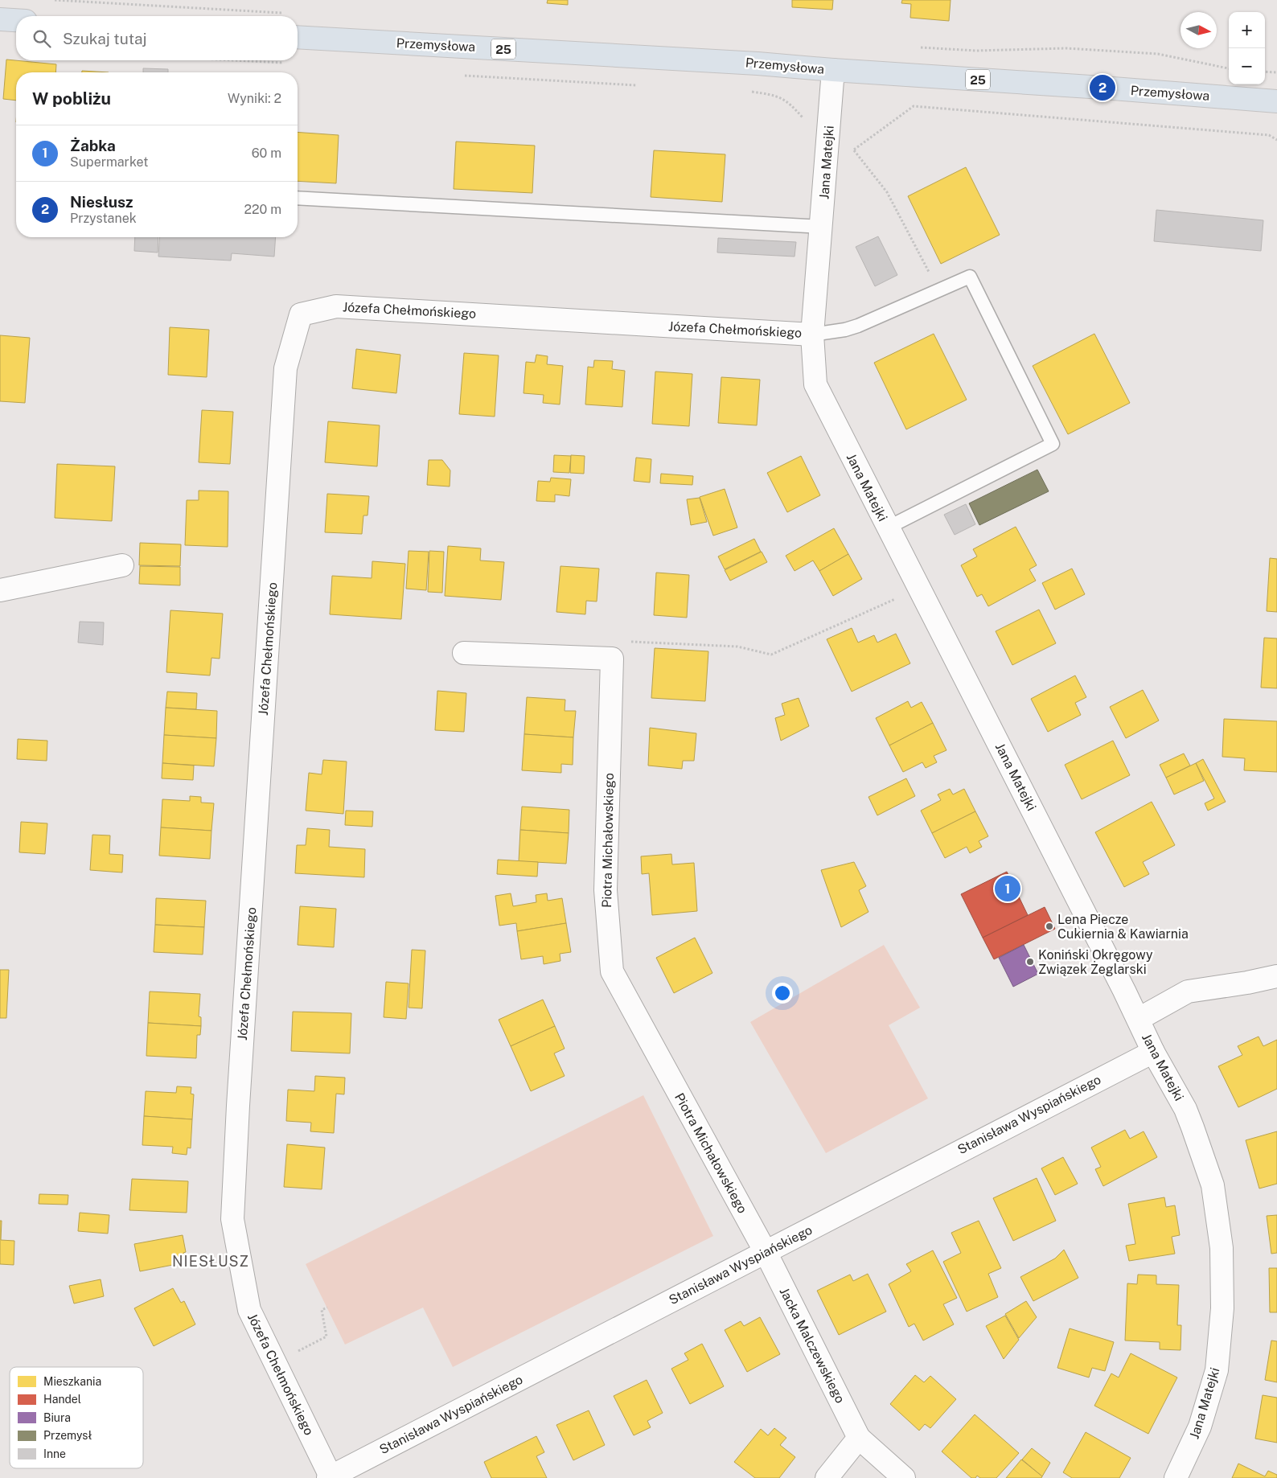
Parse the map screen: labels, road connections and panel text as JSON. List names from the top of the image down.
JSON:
{
  "streets": {
    "main road": ["Przemysłowa", "25"],
    "street": [
      "Jana Matejki",
      "Józefa Chełmońskiego",
      "Piotra Michałowskiego",
      "Stanisława Wyspiańskiego",
      "Jacka Malczewskiego"
    ]
  },
  "crossings": [
    ["Przemysłowa", "Jana Matejki"],
    ["Jana Matejki", "Józefa Chełmońskiego"],
    ["Jana Matejki", "Stanisława Wyspiańskiego"],
    ["Józefa Chełmońskiego", "Stanisława Wyspiańskiego"],
    ["Piotra Michałowskiego", "Stanisława Wyspiańskiego"],
    ["Piotra Michałowskiego", "Jacka Malczewskiego"],
    ["Stanisława Wyspiańskiego", "Jacka Malczewskiego"]
  ],
  "districts": ["NIESŁUSZ"],
  "places": ["Lena Piecze Cukiernia & Kawiarnia", "Koniński Okręgowy Związek Żeglarski"],
  "legend": [
    "Mieszkania",
    "Handel",
    "Biura",
    "Przemysł",
    "Inne"
  ],
  "north": "right",
  "page": {
    "map_buttons": ["+", "−"],
    "search": "Szukaj tutaj",
    "heading": ["W pobliżu", "Wyniki: 2"],
    "pins": ["2", "1"],
    "list": [
      {
        "mark": "1",
        "name": "Żabka",
        "note": "Supermarket",
        "value": "60 m"
      },
      {
        "mark": "2",
        "name": "Niesłusz",
        "note": "Przystanek",
        "value": "220 m"
      }
    ]
  }
}
